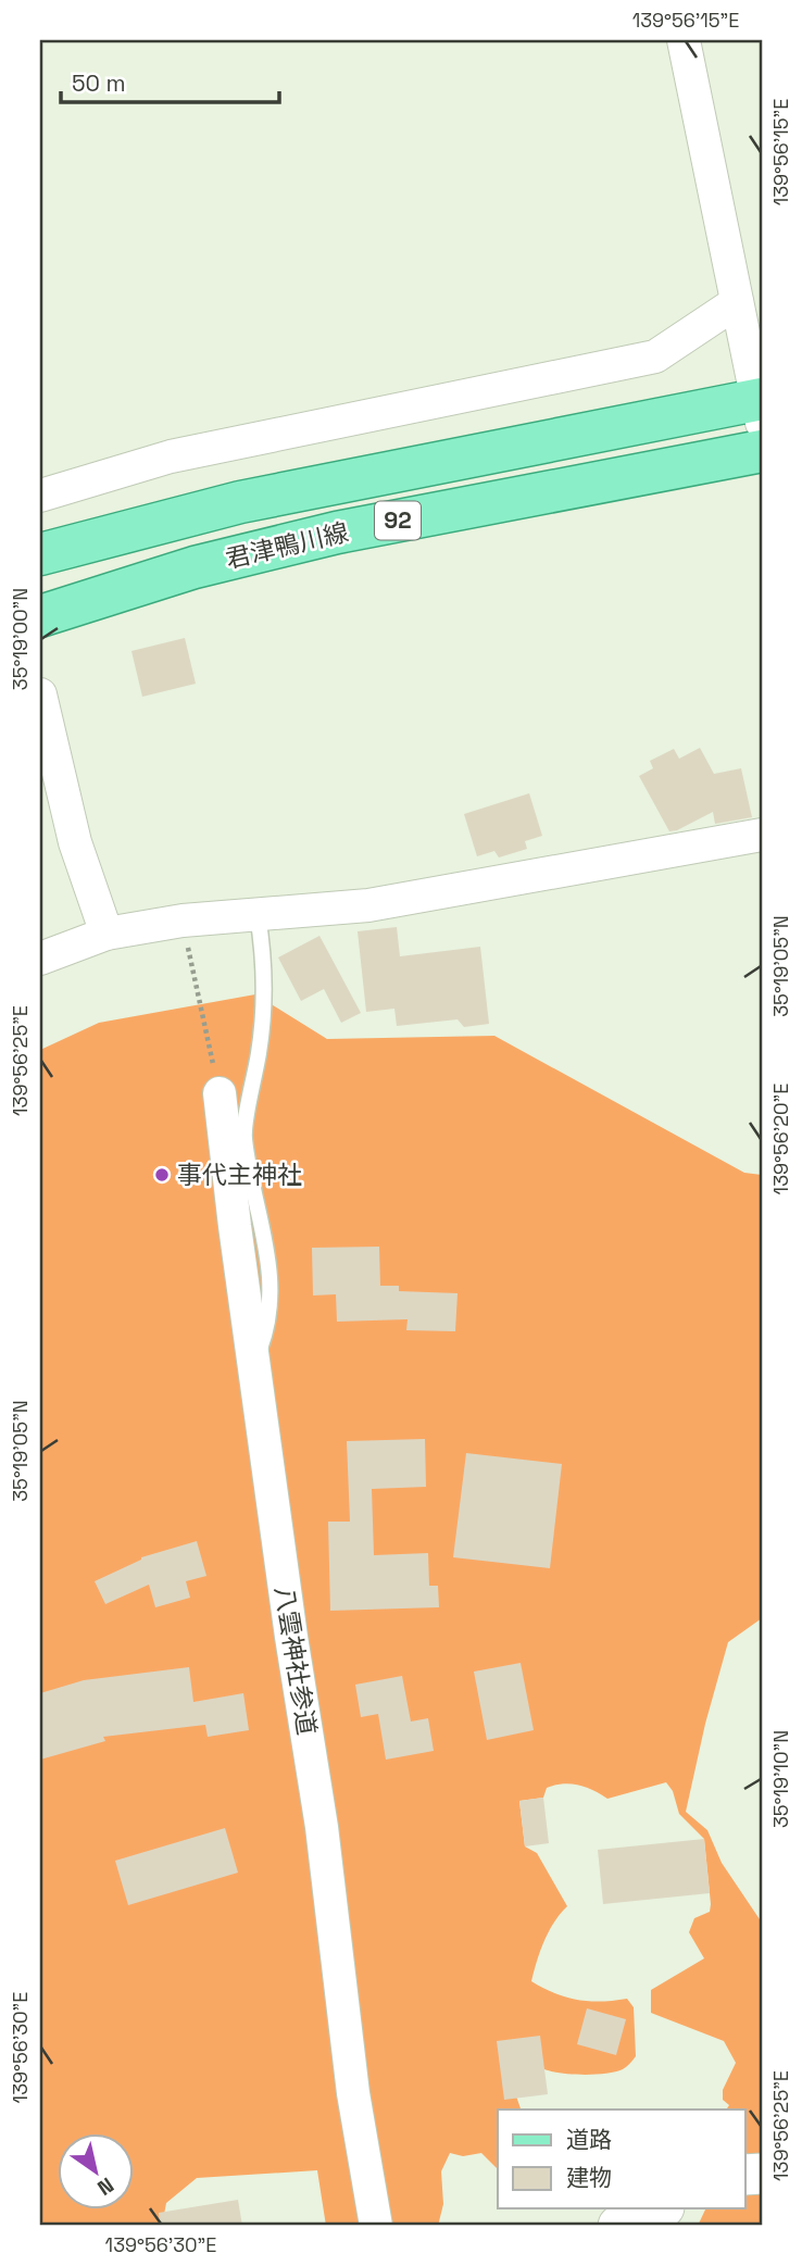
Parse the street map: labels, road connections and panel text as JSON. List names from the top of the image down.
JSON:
{
  "streets": {
    "main road": ["92", "君津鴨川線"],
    "street": ["八雲神社参道"]
  },
  "places": ["事代主神社"],
  "legend": ["道路", "建物"],
  "scale_bar": "50 m",
  "north": "bottom right",
  "coordinates": [
    "139°56'15\"E",
    "35°19'00\"N",
    "35°19'05\"N",
    "139°56'25\"E",
    "139°56'20\"E",
    "35°19'10\"N",
    "139°56'30\"E"
  ]
}
